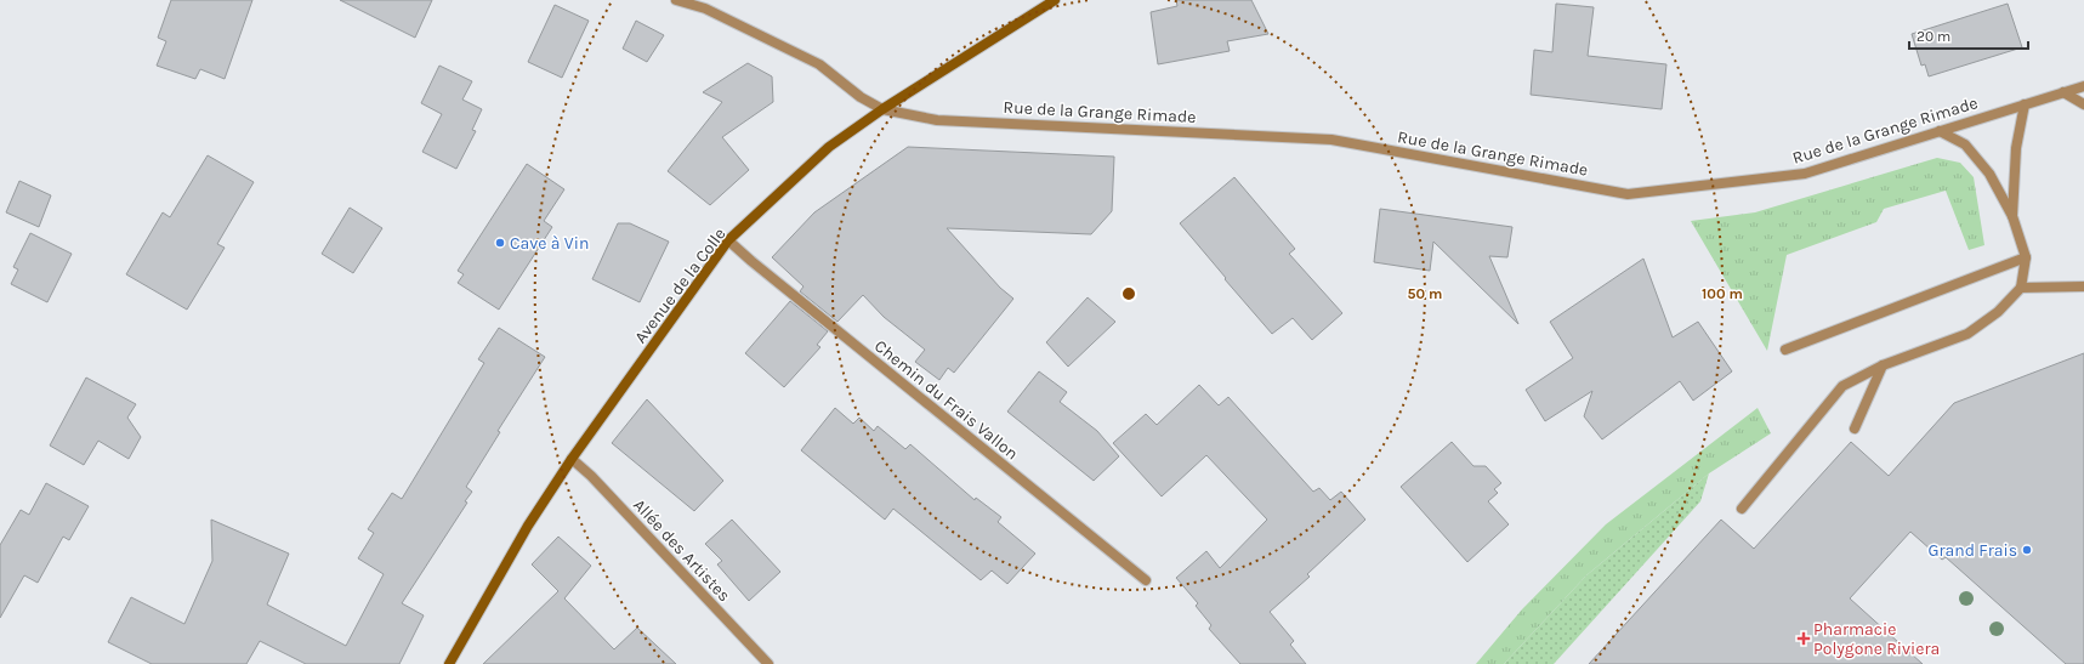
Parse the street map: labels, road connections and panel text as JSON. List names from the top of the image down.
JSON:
{
  "streets": {
    "main road": ["Avenue de la Colle"],
    "street": ["Rue de la Grange Rimade", "Chemin du Frais Vallon", "Allée des Artistes"]
  },
  "crossings": [
    ["Rue de la Grange Rimade", "Avenue de la Colle"],
    ["Avenue de la Colle", "Chemin du Frais Vallon"],
    ["Avenue de la Colle", "Allée des Artistes"]
  ],
  "places": {
    "other": ["Cave à Vin", "Grand Frais"],
    "health": ["Pharmacie Polygone Riviera"]
  },
  "scale_bar": "20 m",
  "rings": ["50 m", "100 m"]
}
